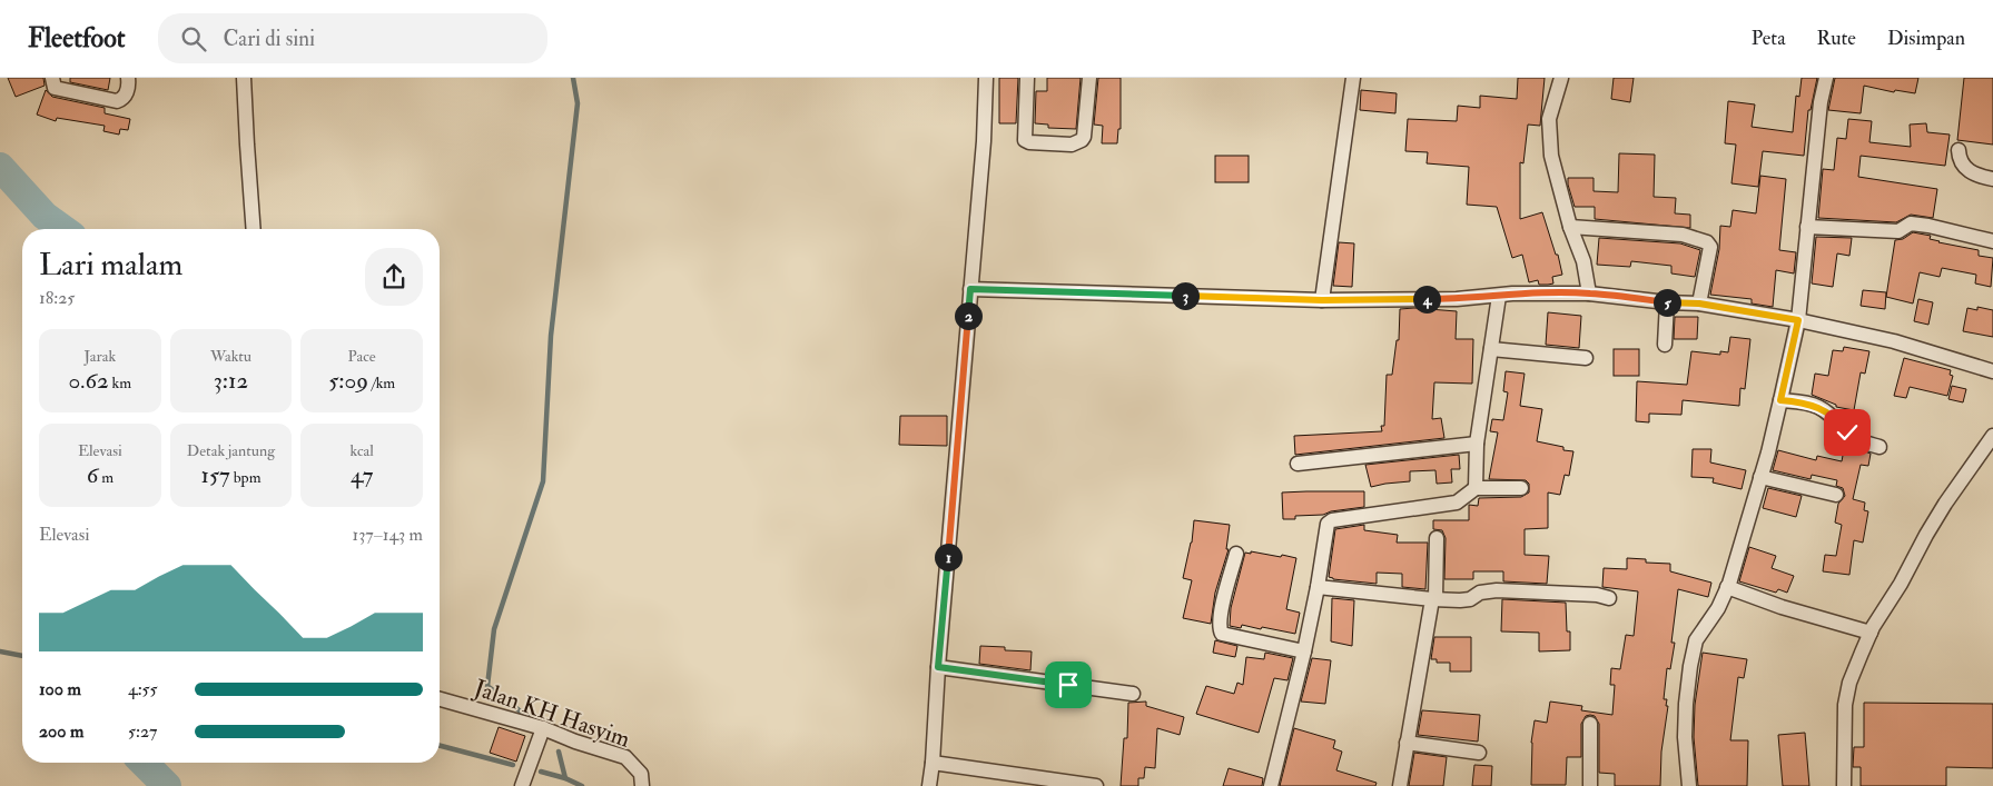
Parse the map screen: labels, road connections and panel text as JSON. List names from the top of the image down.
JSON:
{
  "streets": {
    "street": ["Jalan KH Hasyim"]
  },
  "page": {
    "header": "Fleetfoot",
    "search": "Cari di sini",
    "nav": ["Peta", "Rute", "Disimpan"],
    "heading": ["Lari malam", "18:25"],
    "pins": [
      "3",
      "4",
      "5",
      "2",
      "1"
    ],
    "stats": [
      ["Jarak", "0.62 km"],
      ["Waktu", "3:12"],
      ["Pace", "5:09 /km"],
      ["Elevasi", "6 m"],
      ["Detak jantung", "157 bpm"],
      ["kcal", "47"]
    ],
    "chart": ["Elevasi", "137–143 m"],
    "list": [
      {
        "name": "100 m",
        "note": "4:55"
      },
      {
        "name": "200 m",
        "note": "5:27"
      }
    ]
  }
}
